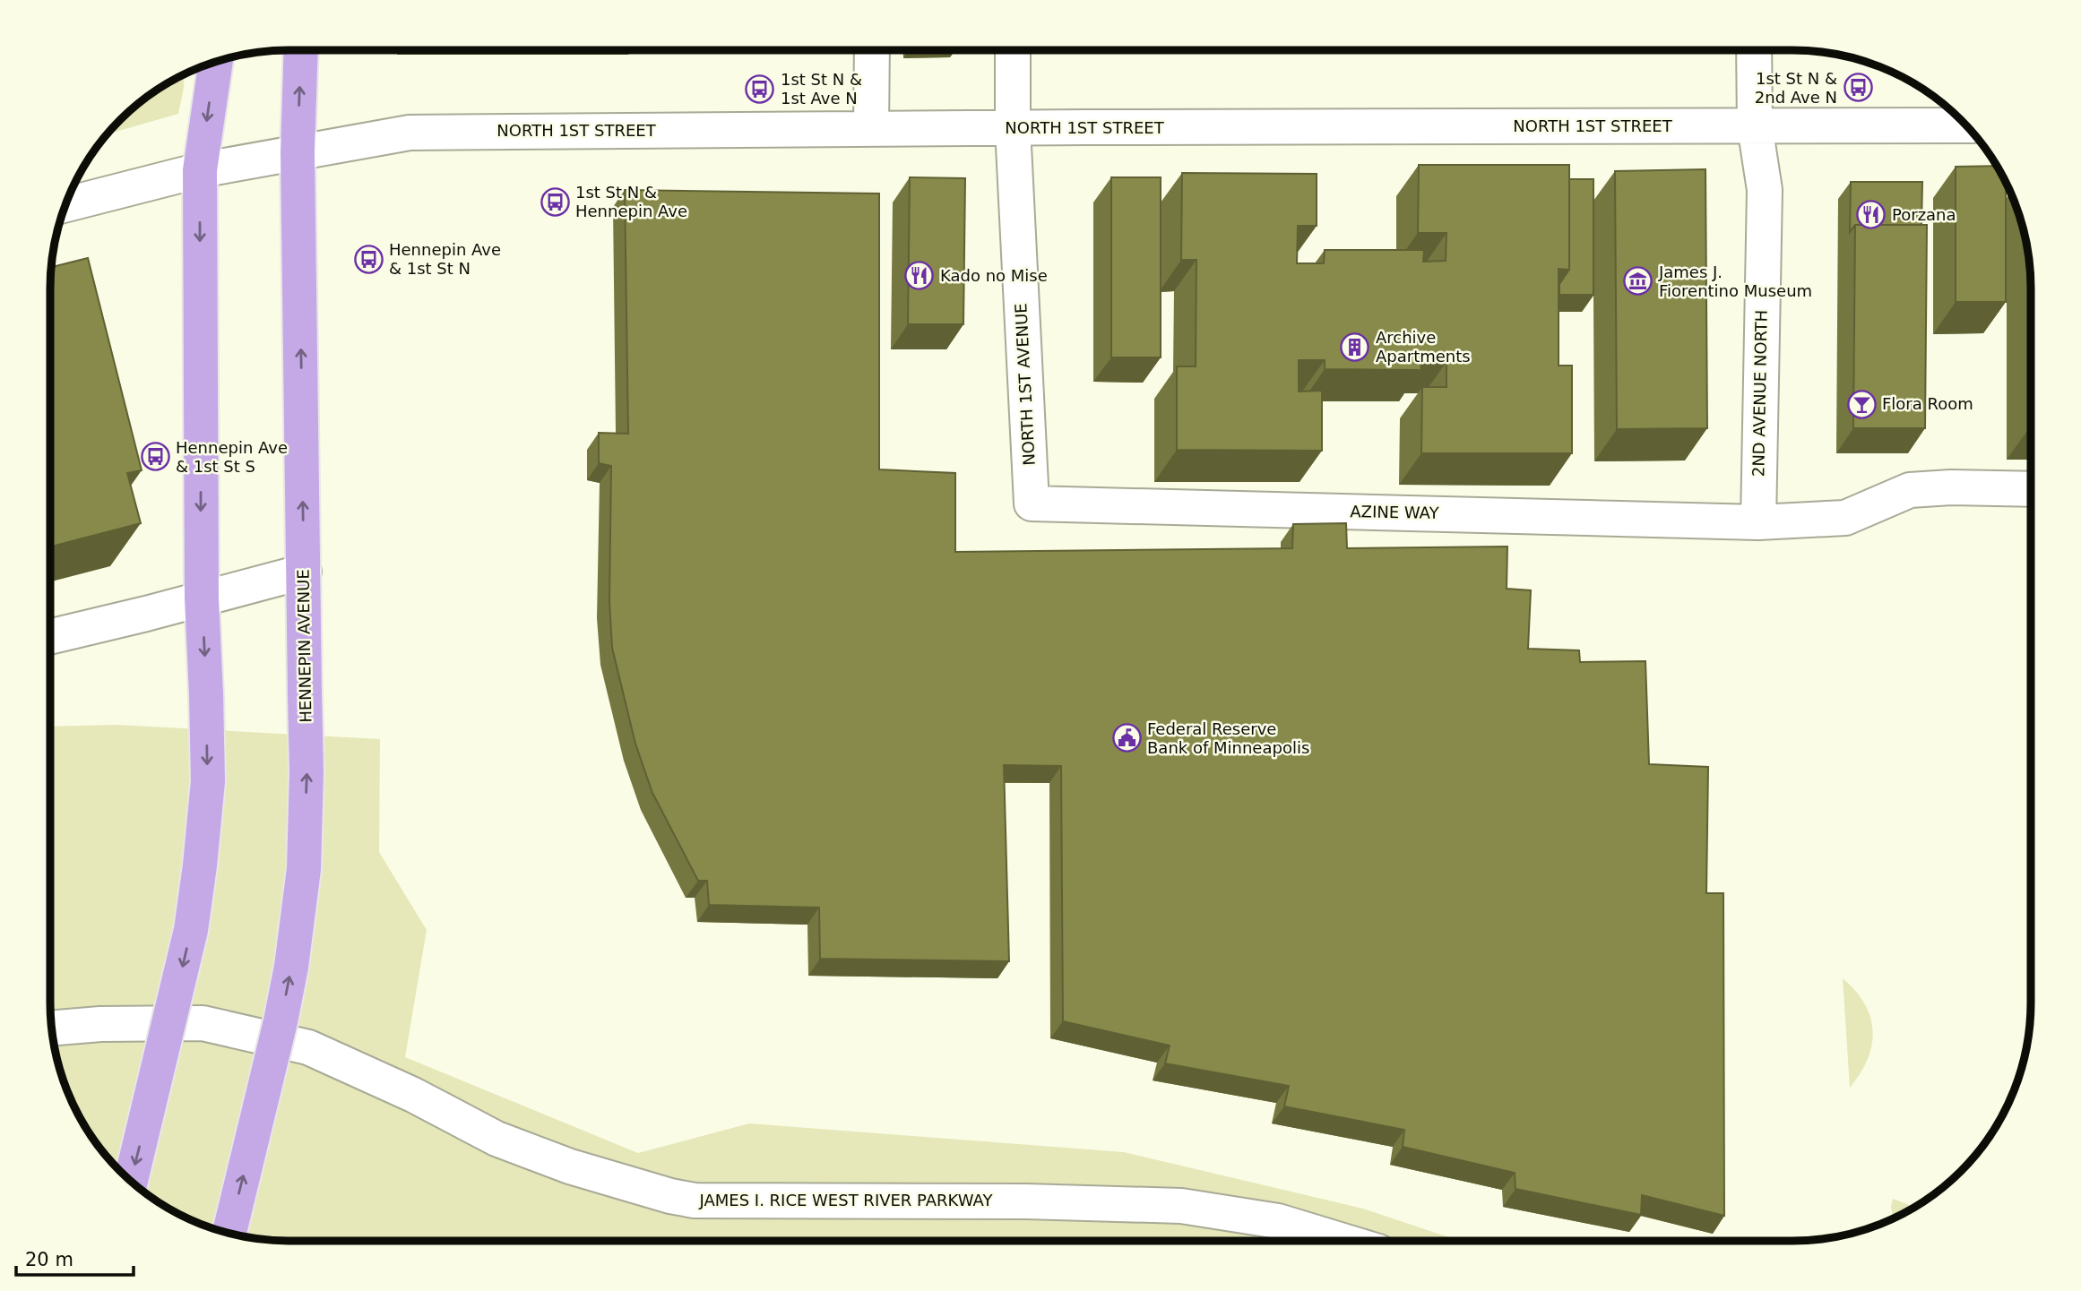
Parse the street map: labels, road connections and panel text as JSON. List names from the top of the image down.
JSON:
{
  "streets": {
    "main road": ["HENNEPIN AVENUE"],
    "street": [
      "NORTH 1ST STREET",
      "NORTH 1ST AVENUE",
      "2ND AVENUE NORTH",
      "AZINE WAY",
      "JAMES I. RICE WEST RIVER PARKWAY"
    ]
  },
  "crossings": [
    ["NORTH 1ST STREET", "NORTH 1ST AVENUE"],
    ["NORTH 1ST STREET", "2ND AVENUE NORTH"],
    ["NORTH 1ST STREET", "HENNEPIN AVENUE"],
    ["NORTH 1ST AVENUE", "AZINE WAY"],
    ["2ND AVENUE NORTH", "AZINE WAY"]
  ],
  "places": {
    "bus stop": [
      "1st St N & 2nd Ave N",
      "1st St N & 1st Ave N",
      "1st St N & Hennepin Ave",
      "Hennepin Ave & 1st St N",
      "Hennepin Ave & 1st St S"
    ],
    "restaurant": ["Porzana", "Kado no Mise"],
    "museum": ["James J. Fiorentino Museum"],
    "building": ["Archive Apartments"],
    "bar": ["Flora Room"],
    "public building": ["Federal Reserve Bank of Minneapolis"]
  },
  "scale_bar": "20 m"
}
